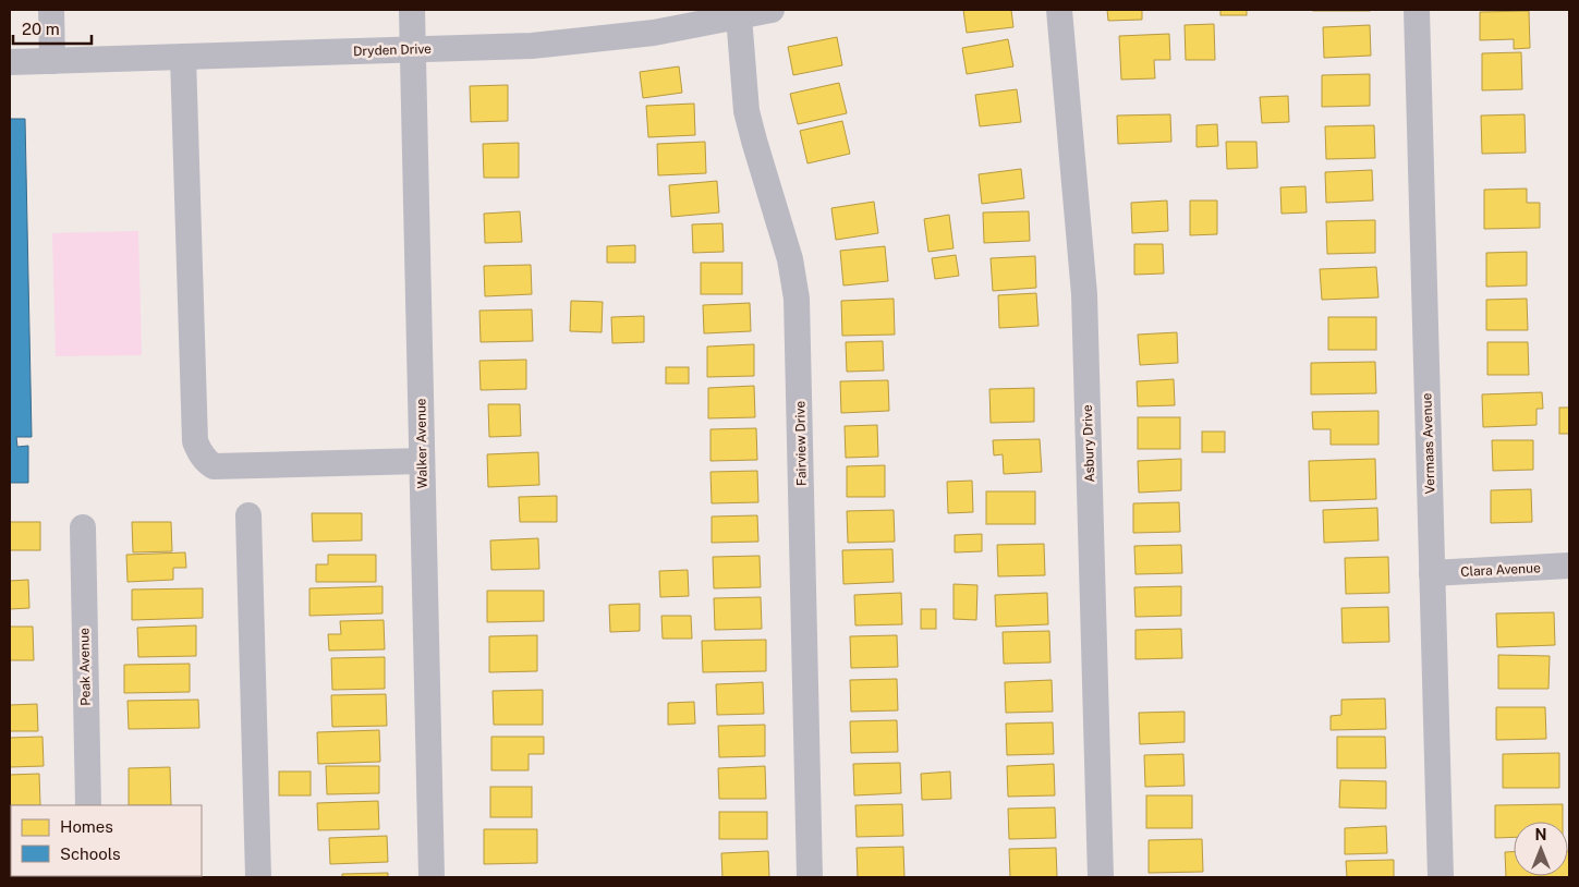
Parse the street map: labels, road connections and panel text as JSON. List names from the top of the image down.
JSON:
{
  "streets": {
    "street": [
      "Dryden Drive",
      "Walker Avenue",
      "Fairview Drive",
      "Asbury Drive",
      "Vermaas Avenue",
      "Clara Avenue",
      "Peak Avenue"
    ]
  },
  "crossings": [
    ["Dryden Drive", "Walker Avenue"],
    ["Dryden Drive", "Fairview Drive"],
    ["Vermaas Avenue", "Clara Avenue"]
  ],
  "legend": ["Homes", "Schools"],
  "scale_bar": "20 m",
  "north": "top"
}
